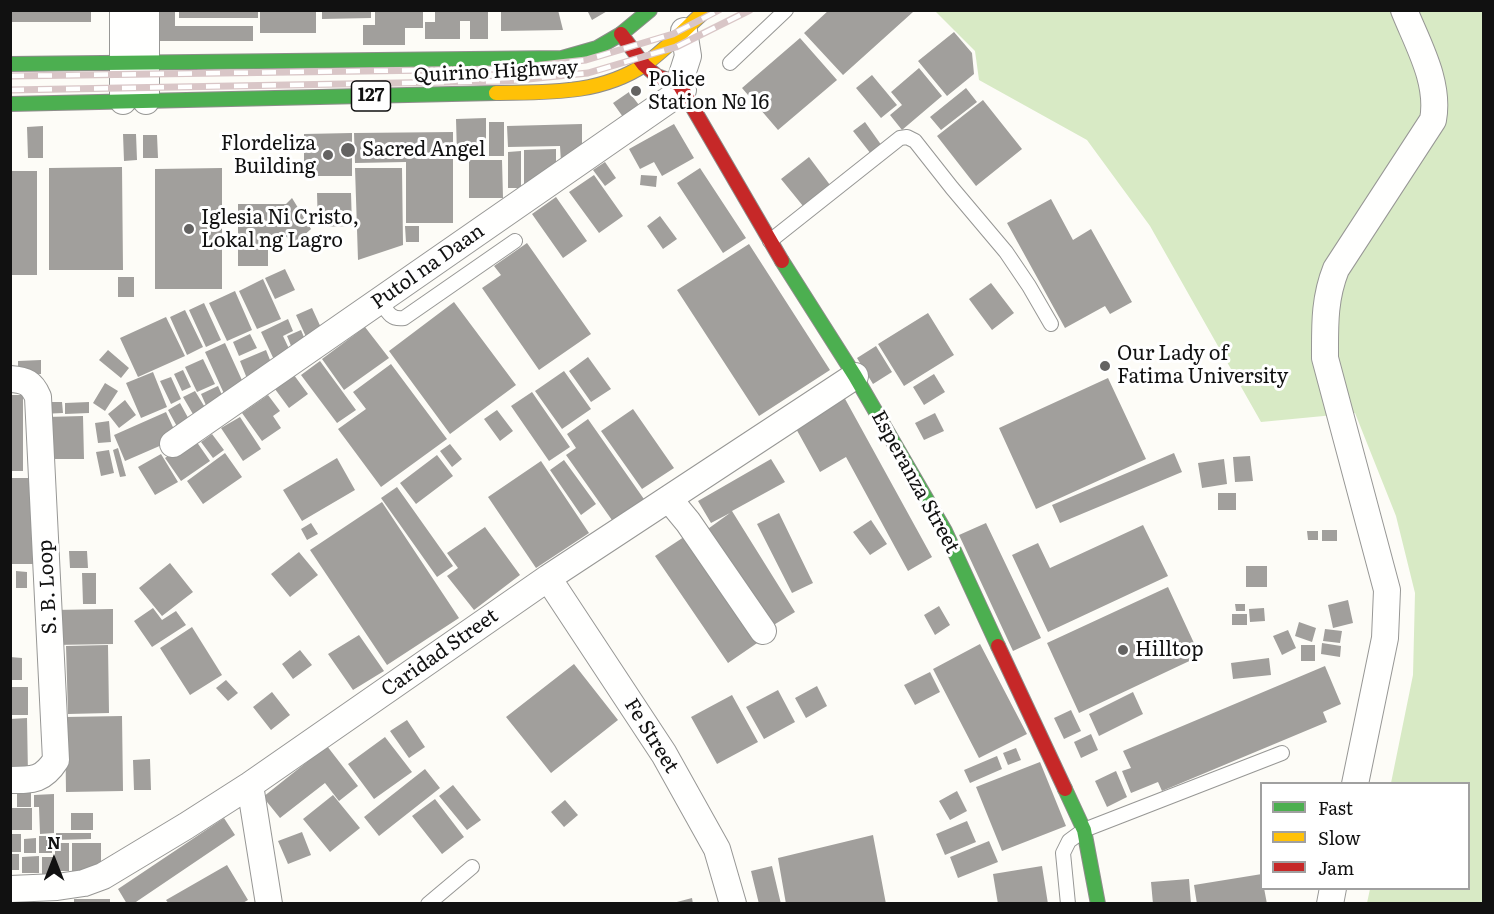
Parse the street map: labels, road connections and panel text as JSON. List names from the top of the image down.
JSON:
{
  "streets": {
    "main road": ["Quirino Highway", "127", "Esperanza Street"],
    "street": [
      "Putol na Daan",
      "S. B. Loop",
      "Caridad Street",
      "Fe Street"
    ]
  },
  "crossings": [
    ["Putol na Daan", "Esperanza Street"],
    ["Esperanza Street", "Caridad Street"],
    ["Caridad Street", "Fe Street"]
  ],
  "places": [
    "Police Station № 16",
    "Sacred Angel",
    "Flordeliza Building",
    "Iglesia Ni Cristo, Lokal ng Lagro",
    "Our Lady of Fatima University",
    "Hilltop"
  ],
  "legend": ["Fast", "Slow", "Jam"],
  "north": "top"
}
